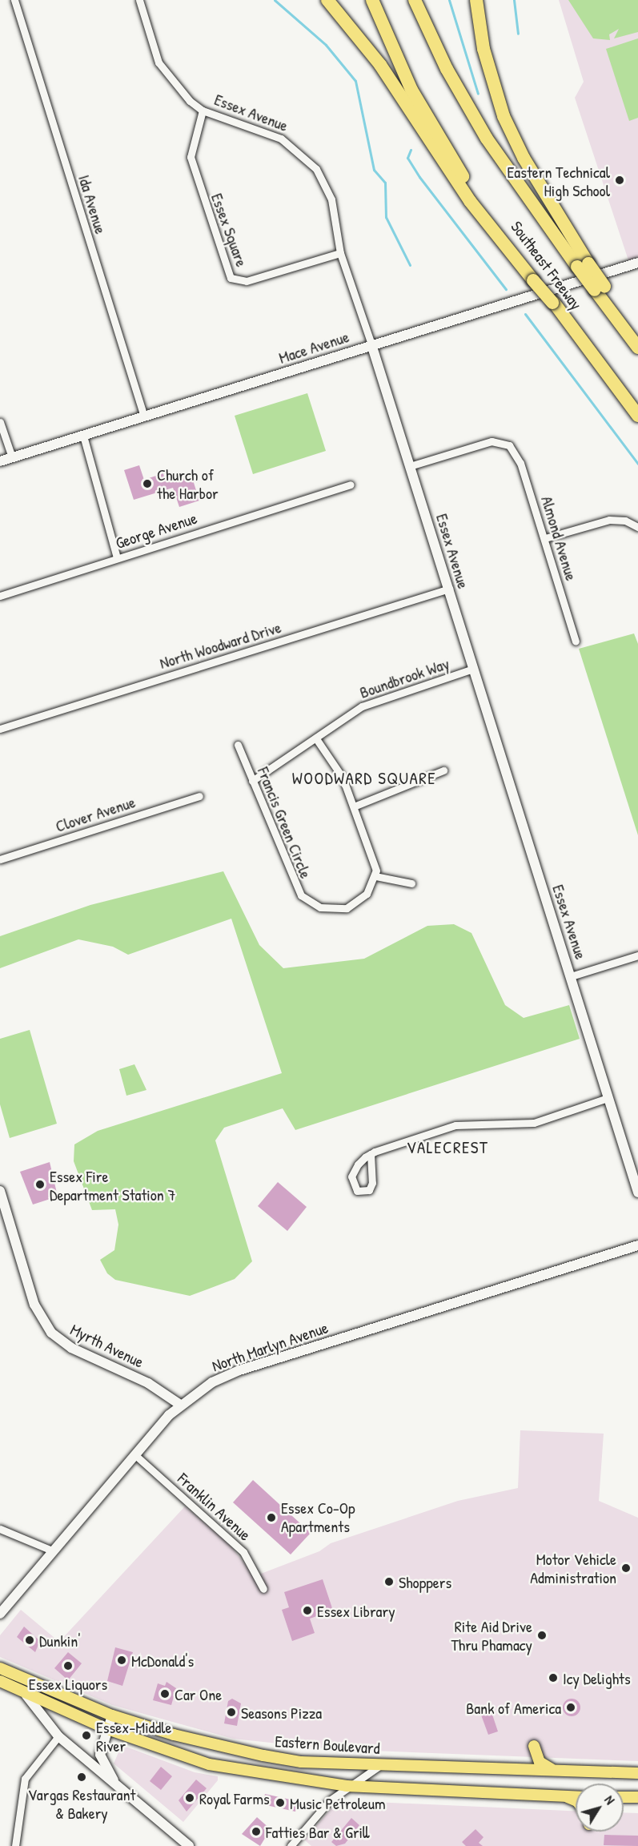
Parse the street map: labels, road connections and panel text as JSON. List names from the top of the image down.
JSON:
{
  "streets": {
    "highway": ["Southeast Freeway"],
    "main road": ["Eastern Boulevard"],
    "street": [
      "Essex Avenue",
      "Ida Avenue",
      "Essex Square",
      "Mace Avenue",
      "George Avenue",
      "Almond Avenue",
      "North Woodward Drive",
      "Boundbrook Way",
      "Clover Avenue",
      "Francis Green Circle",
      "Myrth Avenue",
      "North Marlyn Avenue",
      "Franklin Avenue"
    ]
  },
  "crossings": [
    ["Essex Avenue", "Essex Square"],
    ["Essex Avenue", "Mace Avenue"],
    ["Essex Avenue", "Almond Avenue"],
    ["Essex Avenue", "North Woodward Drive"],
    ["Essex Avenue", "Boundbrook Way"],
    ["Ida Avenue", "Mace Avenue"],
    ["Boundbrook Way", "Francis Green Circle"],
    ["Myrth Avenue", "North Marlyn Avenue"],
    ["North Marlyn Avenue", "Franklin Avenue"]
  ],
  "districts": ["WOODWARD SQUARE", "VALECREST"],
  "places": [
    "Eastern Technical High School",
    "Church of the Harbor",
    "Essex Fire Department Station 7",
    "Essex Co-Op Apartments",
    "Motor Vehicle Administration",
    "Shoppers",
    "Essex Library",
    "Rite Aid Drive Thru Phamacy",
    "Dunkin'",
    "McDonald's",
    "Essex Liquors",
    "Icy Delights",
    "Car One",
    "Bank of America",
    "Seasons Pizza",
    "Essex-Middle River",
    "Vargas Restaurant & Bakery",
    "Royal Farms",
    "Music Petroleum",
    "Fatties Bar & Grill"
  ],
  "north": "top right"
}
